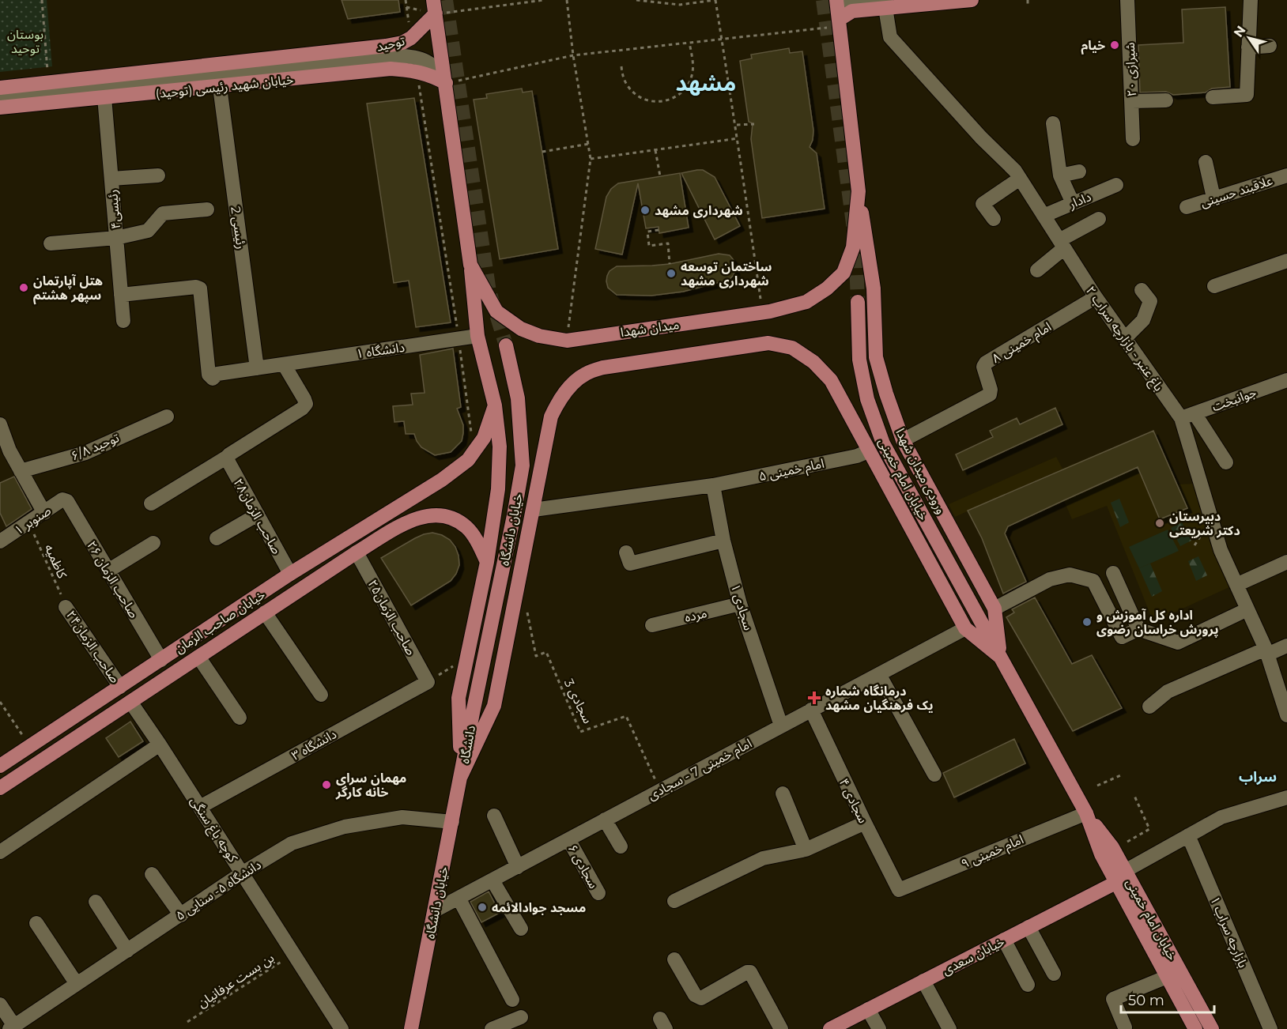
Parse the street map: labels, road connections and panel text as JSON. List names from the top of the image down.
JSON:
{
  "streets": {
    "main road": [
      "توحید",
      "خیابان شهید رئیسی (توحید)",
      "میدان شهدا",
      "ورودی میدان شهدا",
      "خیابان امام خمینی",
      "خیابان دانشگاه",
      "خیابان صاحب الزمان",
      "دانشگاه",
      "خیابان سعدی"
    ],
    "street": [
      "شیرازی ۲۰",
      "علاقبند حسینی",
      "دادار",
      "رئیسی۴",
      "رئیسی 2",
      "باغ عنبر - بازارچه سراب ۲",
      "امام خمینی ۸",
      "دانشگاه ۱",
      "جوانبخت",
      "توحید ۶/۸",
      "امام خمینی ۵",
      "صاحب الزمان۲۸",
      "صنوبر ۱",
      "صاحب الزمان ۲۶",
      "سجادی ۱",
      "مرده",
      "صاحب الزمان۲۵",
      "صاحب الزمان۲۴",
      "دانشگاه ۳",
      "امام خمینی 7 - سجادی",
      "سجادی ۴",
      "کوچه باغ سنگی",
      "امام خمینی ۹",
      "سجادی ۶",
      "دانشگاه ۵- سنایی ۵",
      "بازارچه سراب ۱"
    ],
    "path": ["کاظمیه", "سجادی 3", "بن بست عرفانیان"]
  },
  "crossings": [
    ["توحید", "خیابان شهید رئیسی (توحید)"],
    ["توحید", "میدان شهدا"],
    ["خیابان شهید رئیسی (توحید)", "رئیسی۴"],
    ["خیابان شهید رئیسی (توحید)", "رئیسی 2"],
    ["خیابان شهید رئیسی (توحید)", "میدان شهدا"],
    ["دادار", "باغ عنبر - بازارچه سراب ۲"],
    ["رئیسی۴", "دانشگاه ۱"],
    ["رئیسی 2", "دانشگاه ۱"],
    ["میدان شهدا", "ورودی میدان شهدا"],
    ["باغ عنبر - بازارچه سراب ۲", "امام خمینی ۸"],
    ["باغ عنبر - بازارچه سراب ۲", "جوانبخت"],
    ["امام خمینی ۸", "ورودی میدان شهدا"],
    ["امام خمینی ۵", "سجادی ۱"],
    ["ورودی میدان شهدا", "خیابان امام خمینی"],
    ["خیابان امام خمینی", "امام خمینی ۹"],
    ["خیابان امام خمینی", "خیابان سعدی"],
    ["صاحب الزمان۲۸", "خیابان صاحب الزمان"],
    ["صنوبر ۱", "کاظمیه"],
    ["صنوبر ۱", "صاحب الزمان ۲۶"],
    ["خیابان دانشگاه", "دانشگاه"],
    ["خیابان دانشگاه", "امام خمینی 7 - سجادی"],
    ["خیابان دانشگاه", "دانشگاه ۵- سنایی ۵"],
    ["کاظمیه", "صاحب الزمان۲۴"],
    ["صاحب الزمان ۲۶", "خیابان صاحب الزمان"],
    ["سجادی ۱", "مرده"],
    ["سجادی ۱", "امام خمینی 7 - سجادی"],
    ["صاحب الزمان۲۵", "دانشگاه ۳"],
    ["خیابان صاحب الزمان", "صاحب الزمان۲۴"],
    ["سجادی 3", "امام خمینی 7 - سجادی"],
    ["دانشگاه ۳", "کوچه باغ سنگی"],
    ["امام خمینی 7 - سجادی", "سجادی ۴"],
    ["امام خمینی 7 - سجادی", "سجادی ۶"],
    ["سجادی ۴", "امام خمینی ۹"],
    ["کوچه باغ سنگی", "دانشگاه ۵- سنایی ۵"],
    ["کوچه باغ سنگی", "بن بست عرفانیان"]
  ],
  "districts": ["مشهد", "سراب"],
  "parks": ["بوستان توحید"],
  "places": {
    "other": [
      "خیام",
      "شهرداری مشهد",
      "ساختمان توسعه شهرداری مشهد",
      "هتل آپارتمان سپهر هشتم",
      "دبیرستان دکتر شریعتی",
      "اداره کل آموزش و پرورش خراسان رضوی",
      "مهمان سرای خانه کارگر",
      "مسجد جوادالائمه"
    ],
    "health": ["درمانگاه شماره یک فرهنگیان مشهد"]
  },
  "scale_bar": "50 m",
  "north": "top left"
}
